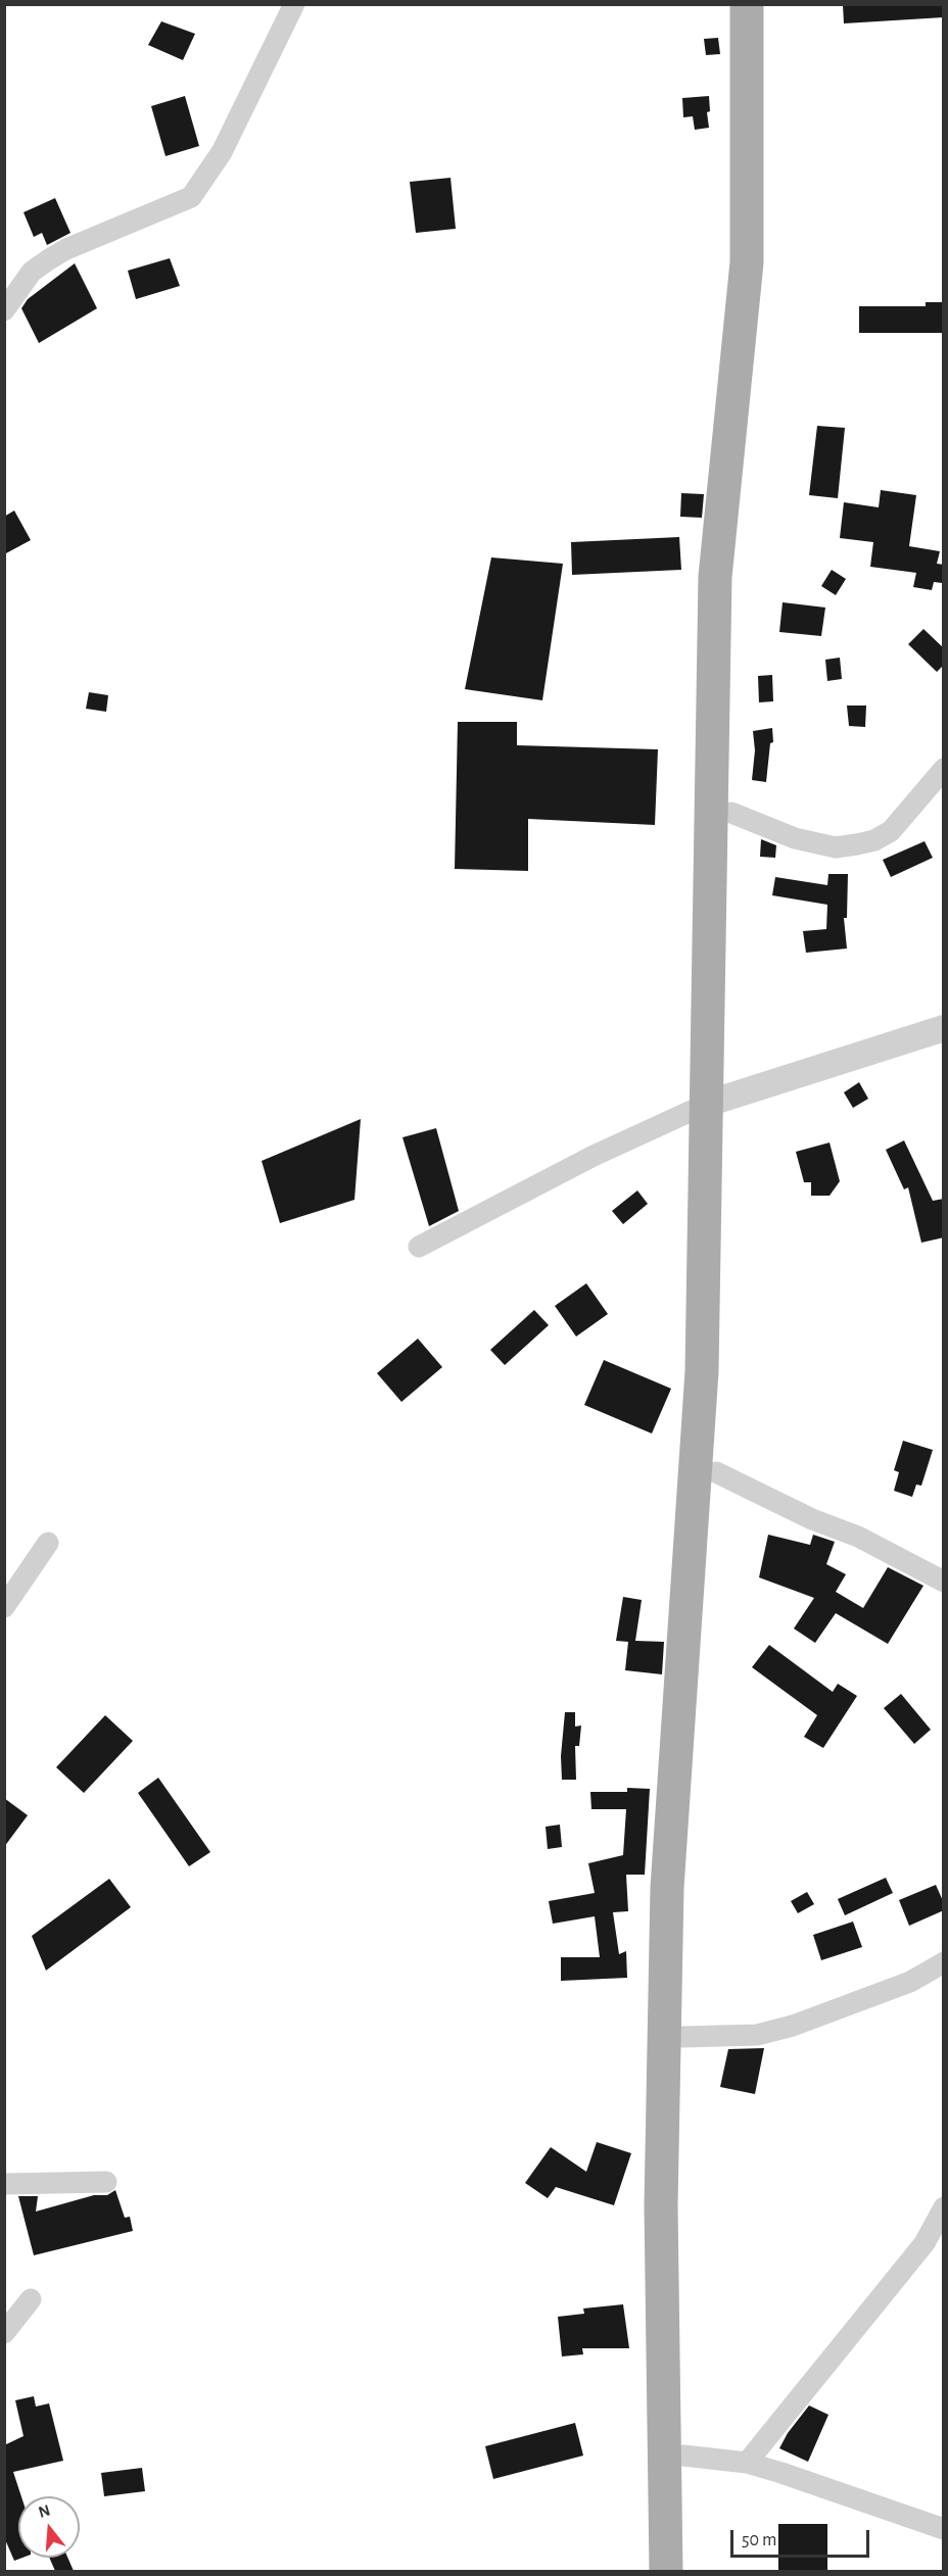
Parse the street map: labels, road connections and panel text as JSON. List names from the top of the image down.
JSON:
{
  "scale_bar": "50 m",
  "north": "top"
}
